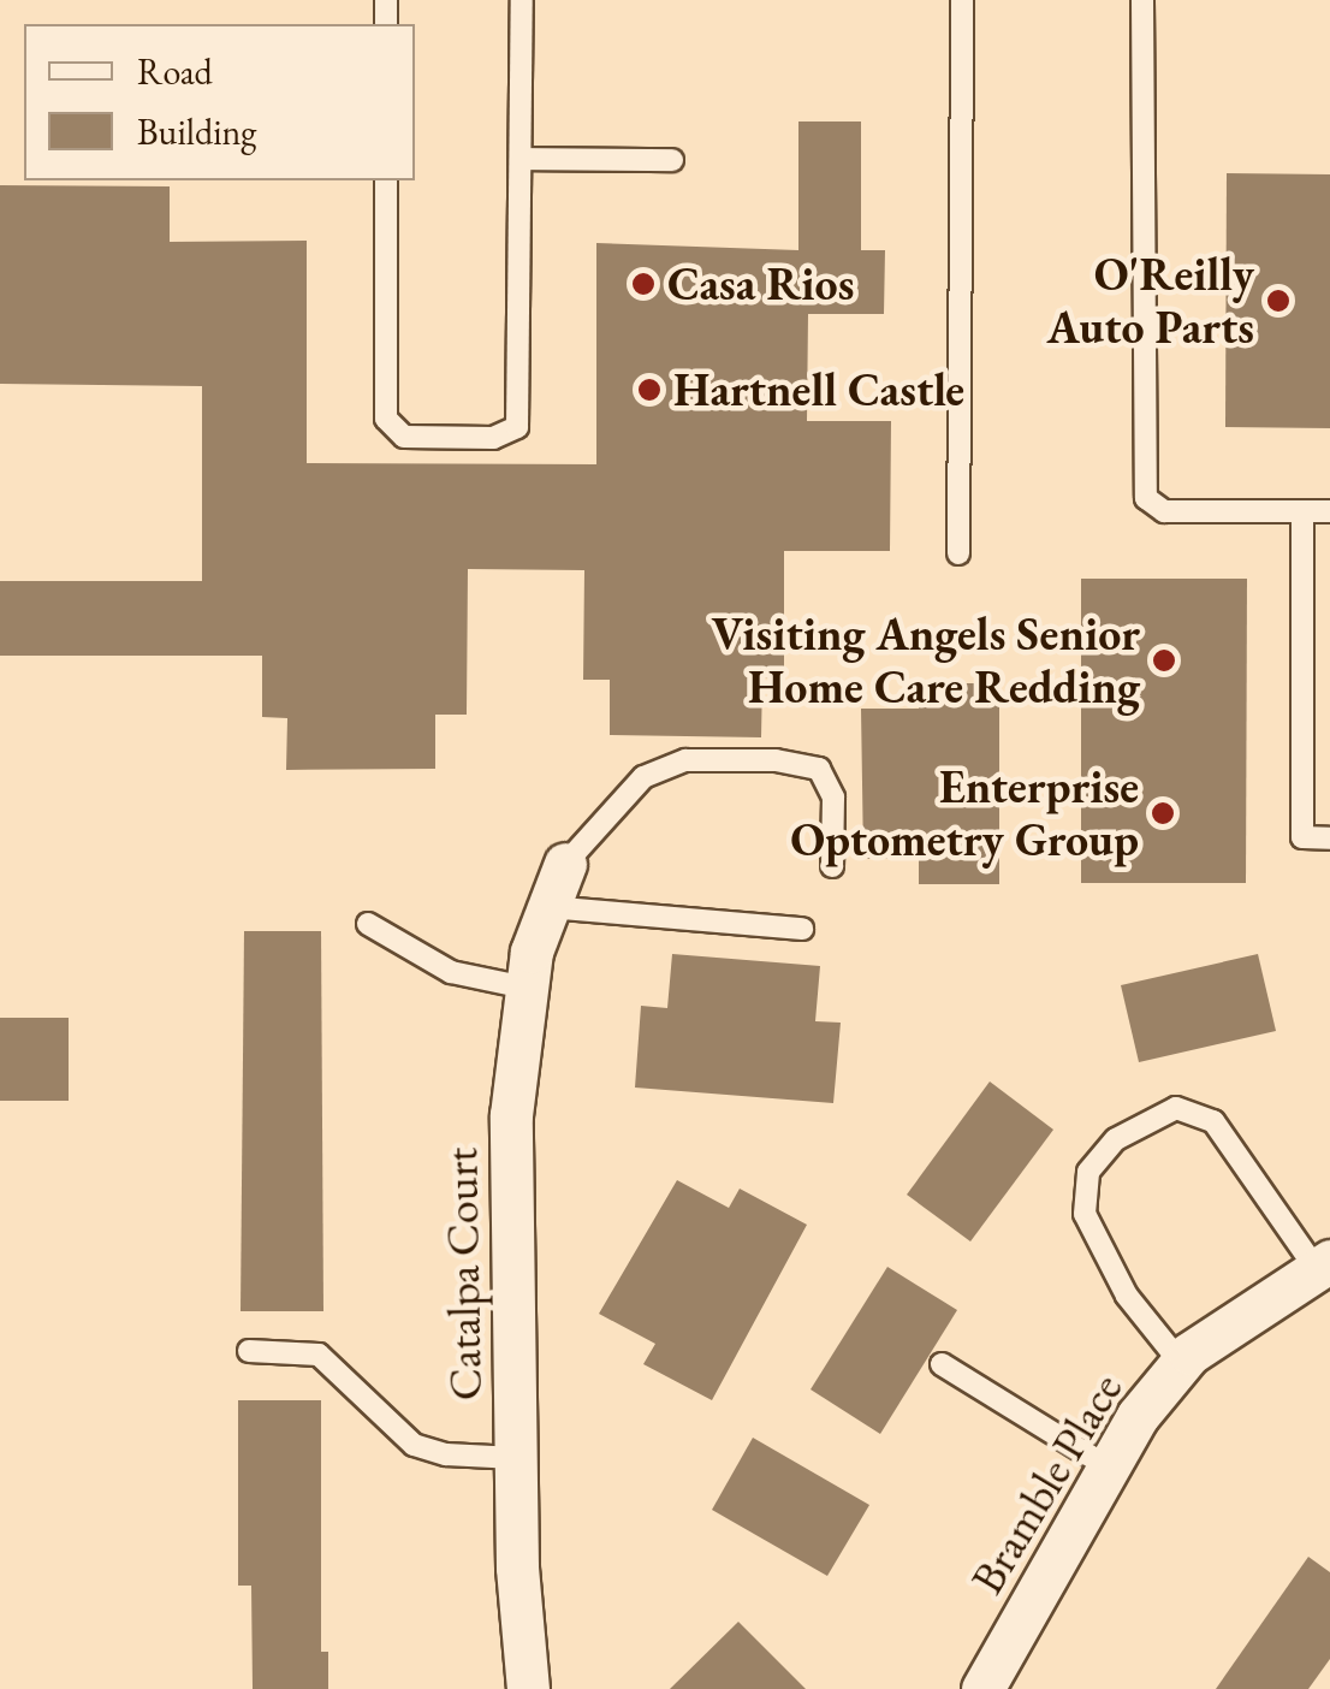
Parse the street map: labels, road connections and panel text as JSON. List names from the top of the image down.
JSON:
{
  "streets": {
    "street": ["Catalpa Court", "Bramble Place"]
  },
  "places": [
    "Casa Rios",
    "O'Reilly Auto Parts",
    "Hartnell Castle",
    "Visiting Angels Senior Home Care Redding",
    "Enterprise Optometry Group"
  ],
  "legend": ["Road", "Building"]
}
